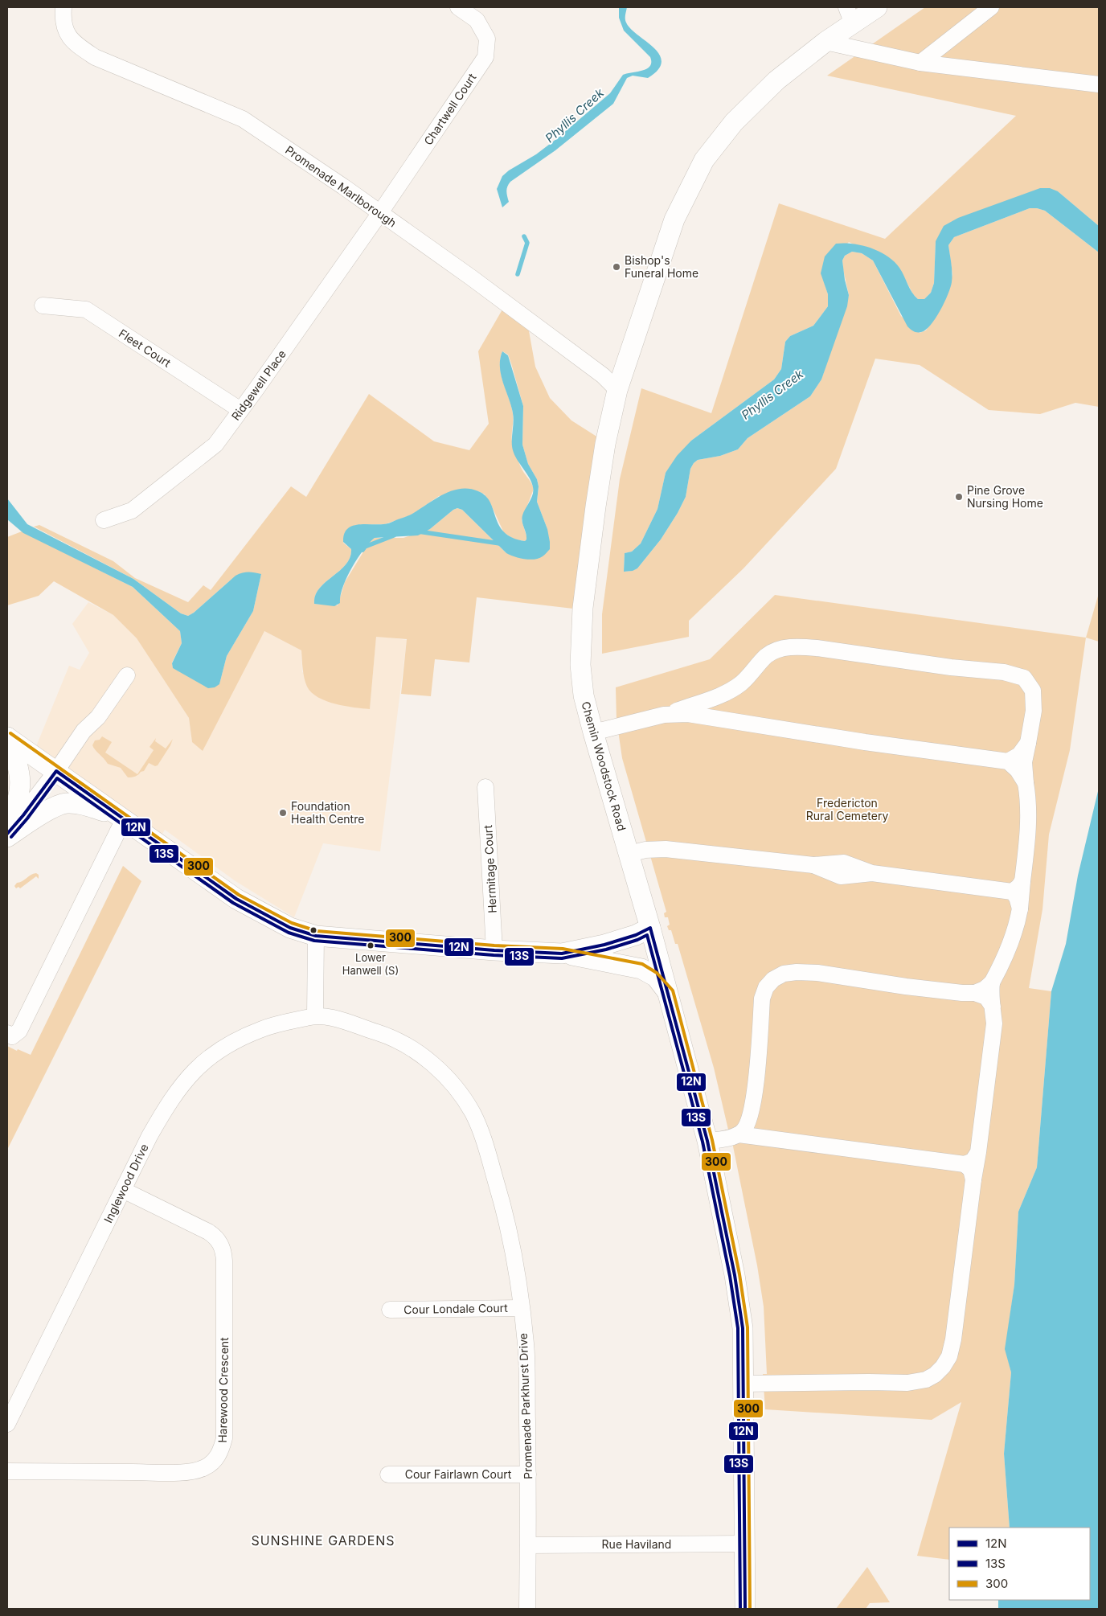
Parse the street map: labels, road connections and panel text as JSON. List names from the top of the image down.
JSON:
{
  "streets": {
    "main road": ["Chemin Woodstock Road"],
    "street": [
      "Chartwell Court",
      "Promenade Marlborough",
      "Fleet Court",
      "Ridgewell Place",
      "Hermitage Court",
      "Inglewood Drive",
      "Cour Londale Court",
      "Harewood Crescent",
      "Promenade Parkhurst Drive",
      "Cour Fairlawn Court",
      "Rue Haviland"
    ]
  },
  "crossings": [
    ["Chartwell Court", "Promenade Marlborough"],
    ["Chartwell Court", "Ridgewell Place"],
    ["Promenade Marlborough", "Ridgewell Place"],
    ["Promenade Marlborough", "Chemin Woodstock Road"],
    ["Fleet Court", "Ridgewell Place"],
    ["Chemin Woodstock Road", "Rue Haviland"],
    ["Inglewood Drive", "Harewood Crescent"],
    ["Inglewood Drive", "Promenade Parkhurst Drive"],
    ["Cour Londale Court", "Promenade Parkhurst Drive"],
    ["Promenade Parkhurst Drive", "Cour Fairlawn Court"],
    ["Promenade Parkhurst Drive", "Rue Haviland"]
  ],
  "districts": ["SUNSHINE GARDENS"],
  "water": ["Phyllis Creek"],
  "parks": ["Fredericton Rural Cemetery"],
  "places": [
    "Bishop's Funeral Home",
    "Pine Grove Nursing Home",
    "Foundation Health Centre",
    "Lower Hanwell (S)"
  ],
  "lines": ["transit line 300", "transit line 12N", "transit line 13S"],
  "legend": ["12N", "13S", "300"]
}
